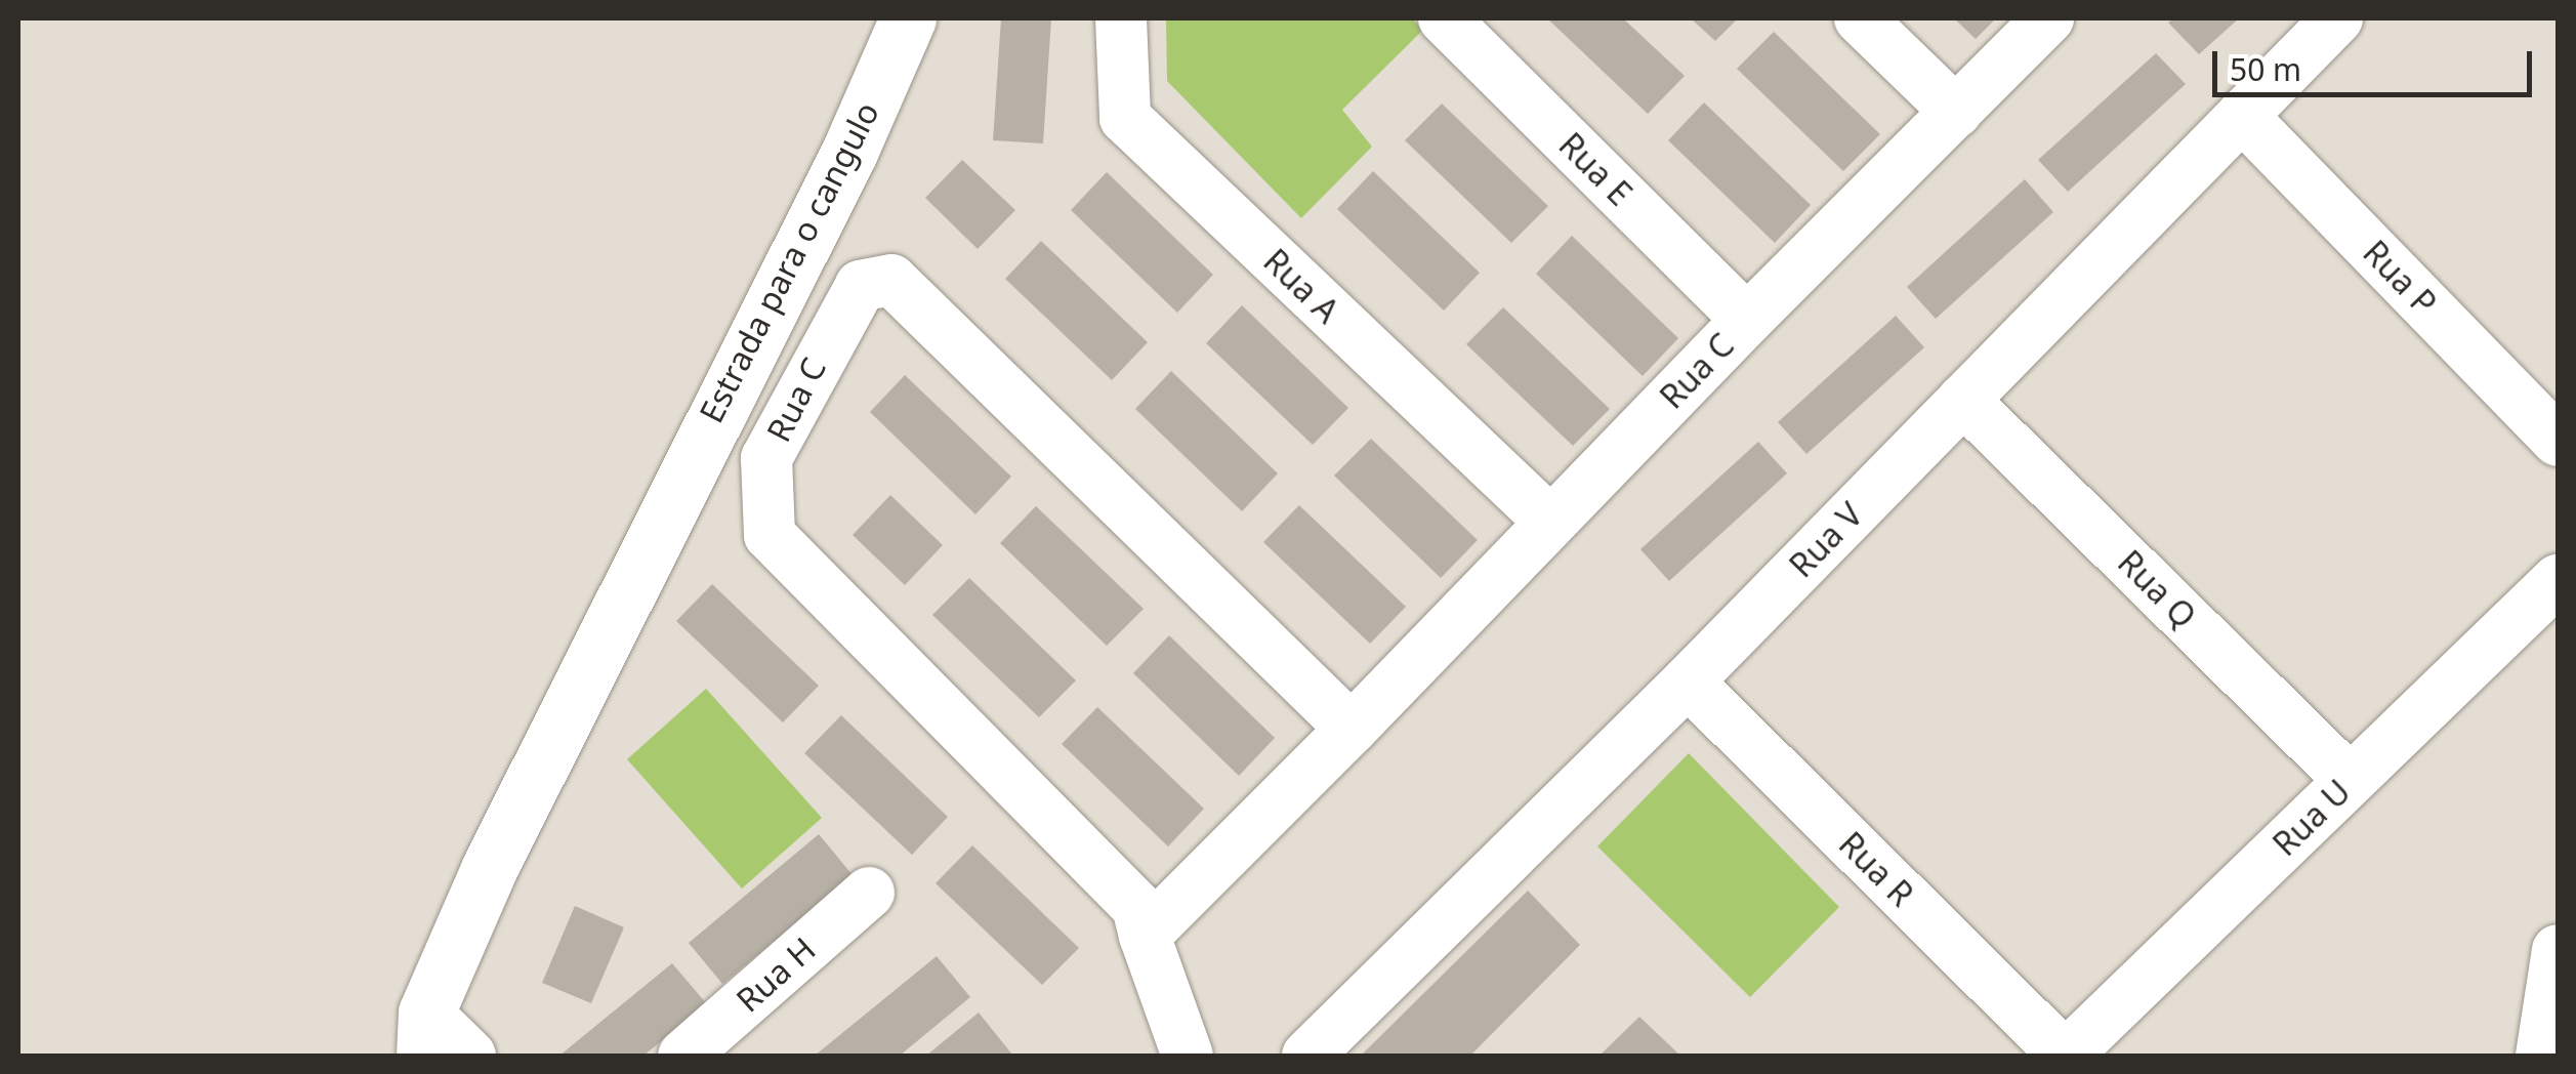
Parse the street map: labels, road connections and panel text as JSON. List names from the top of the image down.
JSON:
{
  "streets": {
    "street": [
      "Rua E",
      "Estrada para o cangulo",
      "Rua P",
      "Rua A",
      "Rua C",
      "Rua V",
      "Rua Q",
      "Rua U",
      "Rua R",
      "Rua H"
    ]
  },
  "crossings": [
    ["Rua E", "Rua C"],
    ["Rua P", "Rua V"],
    ["Rua A", "Rua C"],
    ["Rua V", "Rua Q"],
    ["Rua V", "Rua R"],
    ["Rua Q", "Rua U"],
    ["Rua U", "Rua R"]
  ],
  "scale_bar": "50 m"
}
